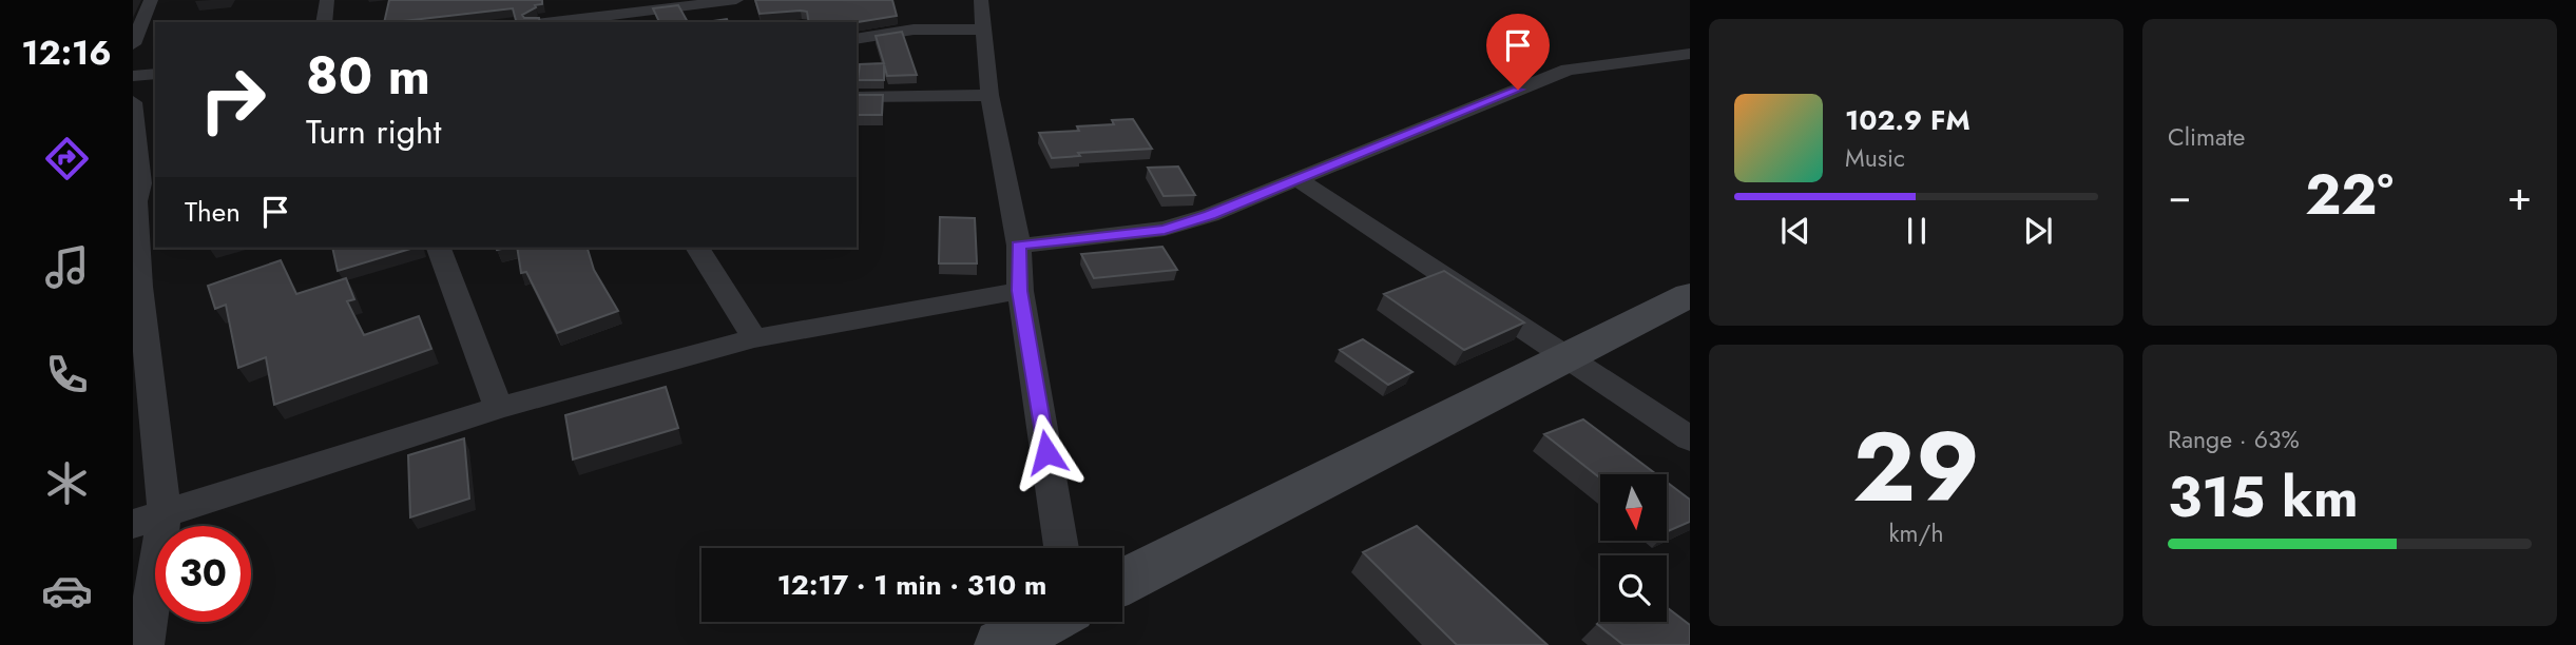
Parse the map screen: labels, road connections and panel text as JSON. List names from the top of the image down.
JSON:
{
  "north": "bottom",
  "page": {
    "tabs": "12:16",
    "tile": [
      "Climate",
      ["29", "km/h"],
      ["Range · 63%", "315 km"]
    ],
    "turn": ["80 m", "Turn right"],
    "song": ["102.9 FM", "Music"],
    "heat": ["−", "22°", "+"],
    "then": "Then",
    "limit": "30",
    "trip": "12:17 · 1 min · 310 m"
  }
}
